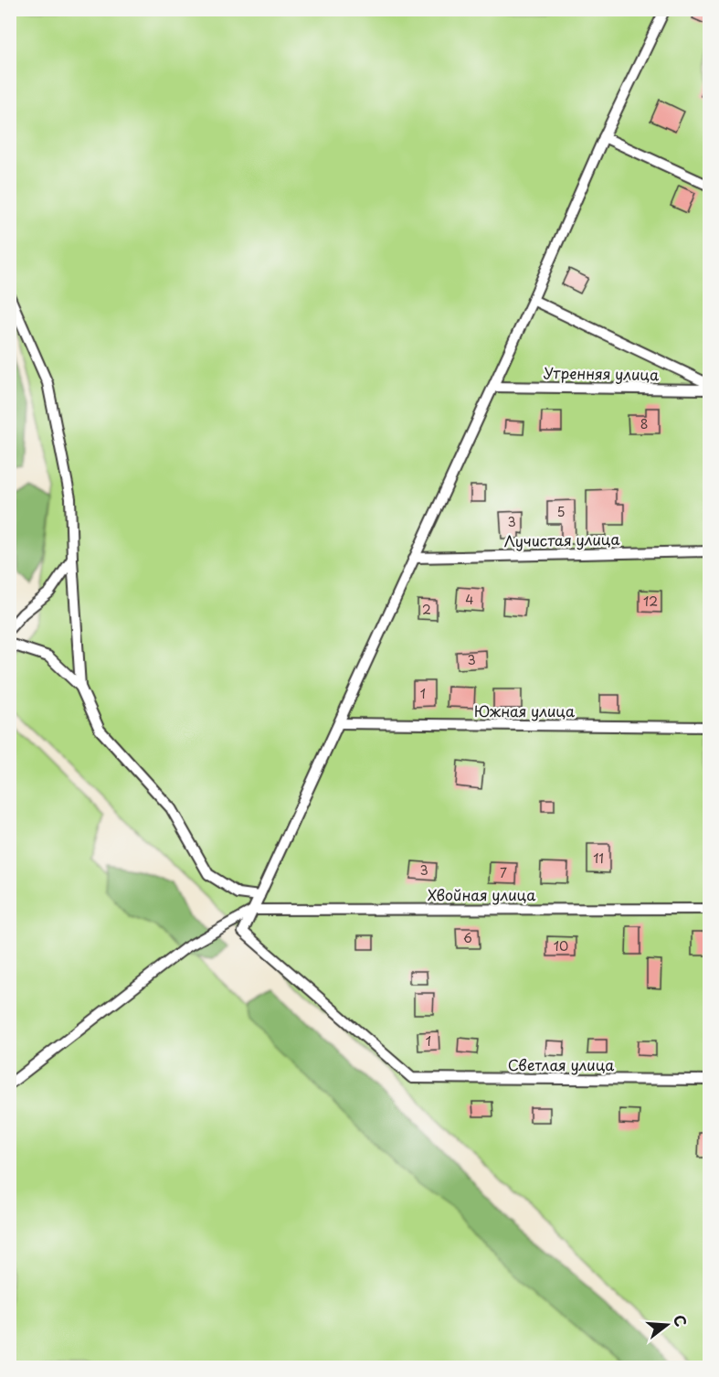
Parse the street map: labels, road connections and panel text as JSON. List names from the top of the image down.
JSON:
{
  "streets": {
    "street": [
      "Утренняя улица",
      "Лучистая улица",
      "Южная улица",
      "Хвойная улица",
      "Светлая улица"
    ]
  },
  "crossings": [
    ["Хвойная улица", "Светлая улица"]
  ],
  "house_numbers": [
    "8",
    "5",
    "3",
    "4",
    "12",
    "2",
    "3",
    "1",
    "11",
    "3",
    "7",
    "6",
    "10",
    "1"
  ],
  "north": "right"
}
